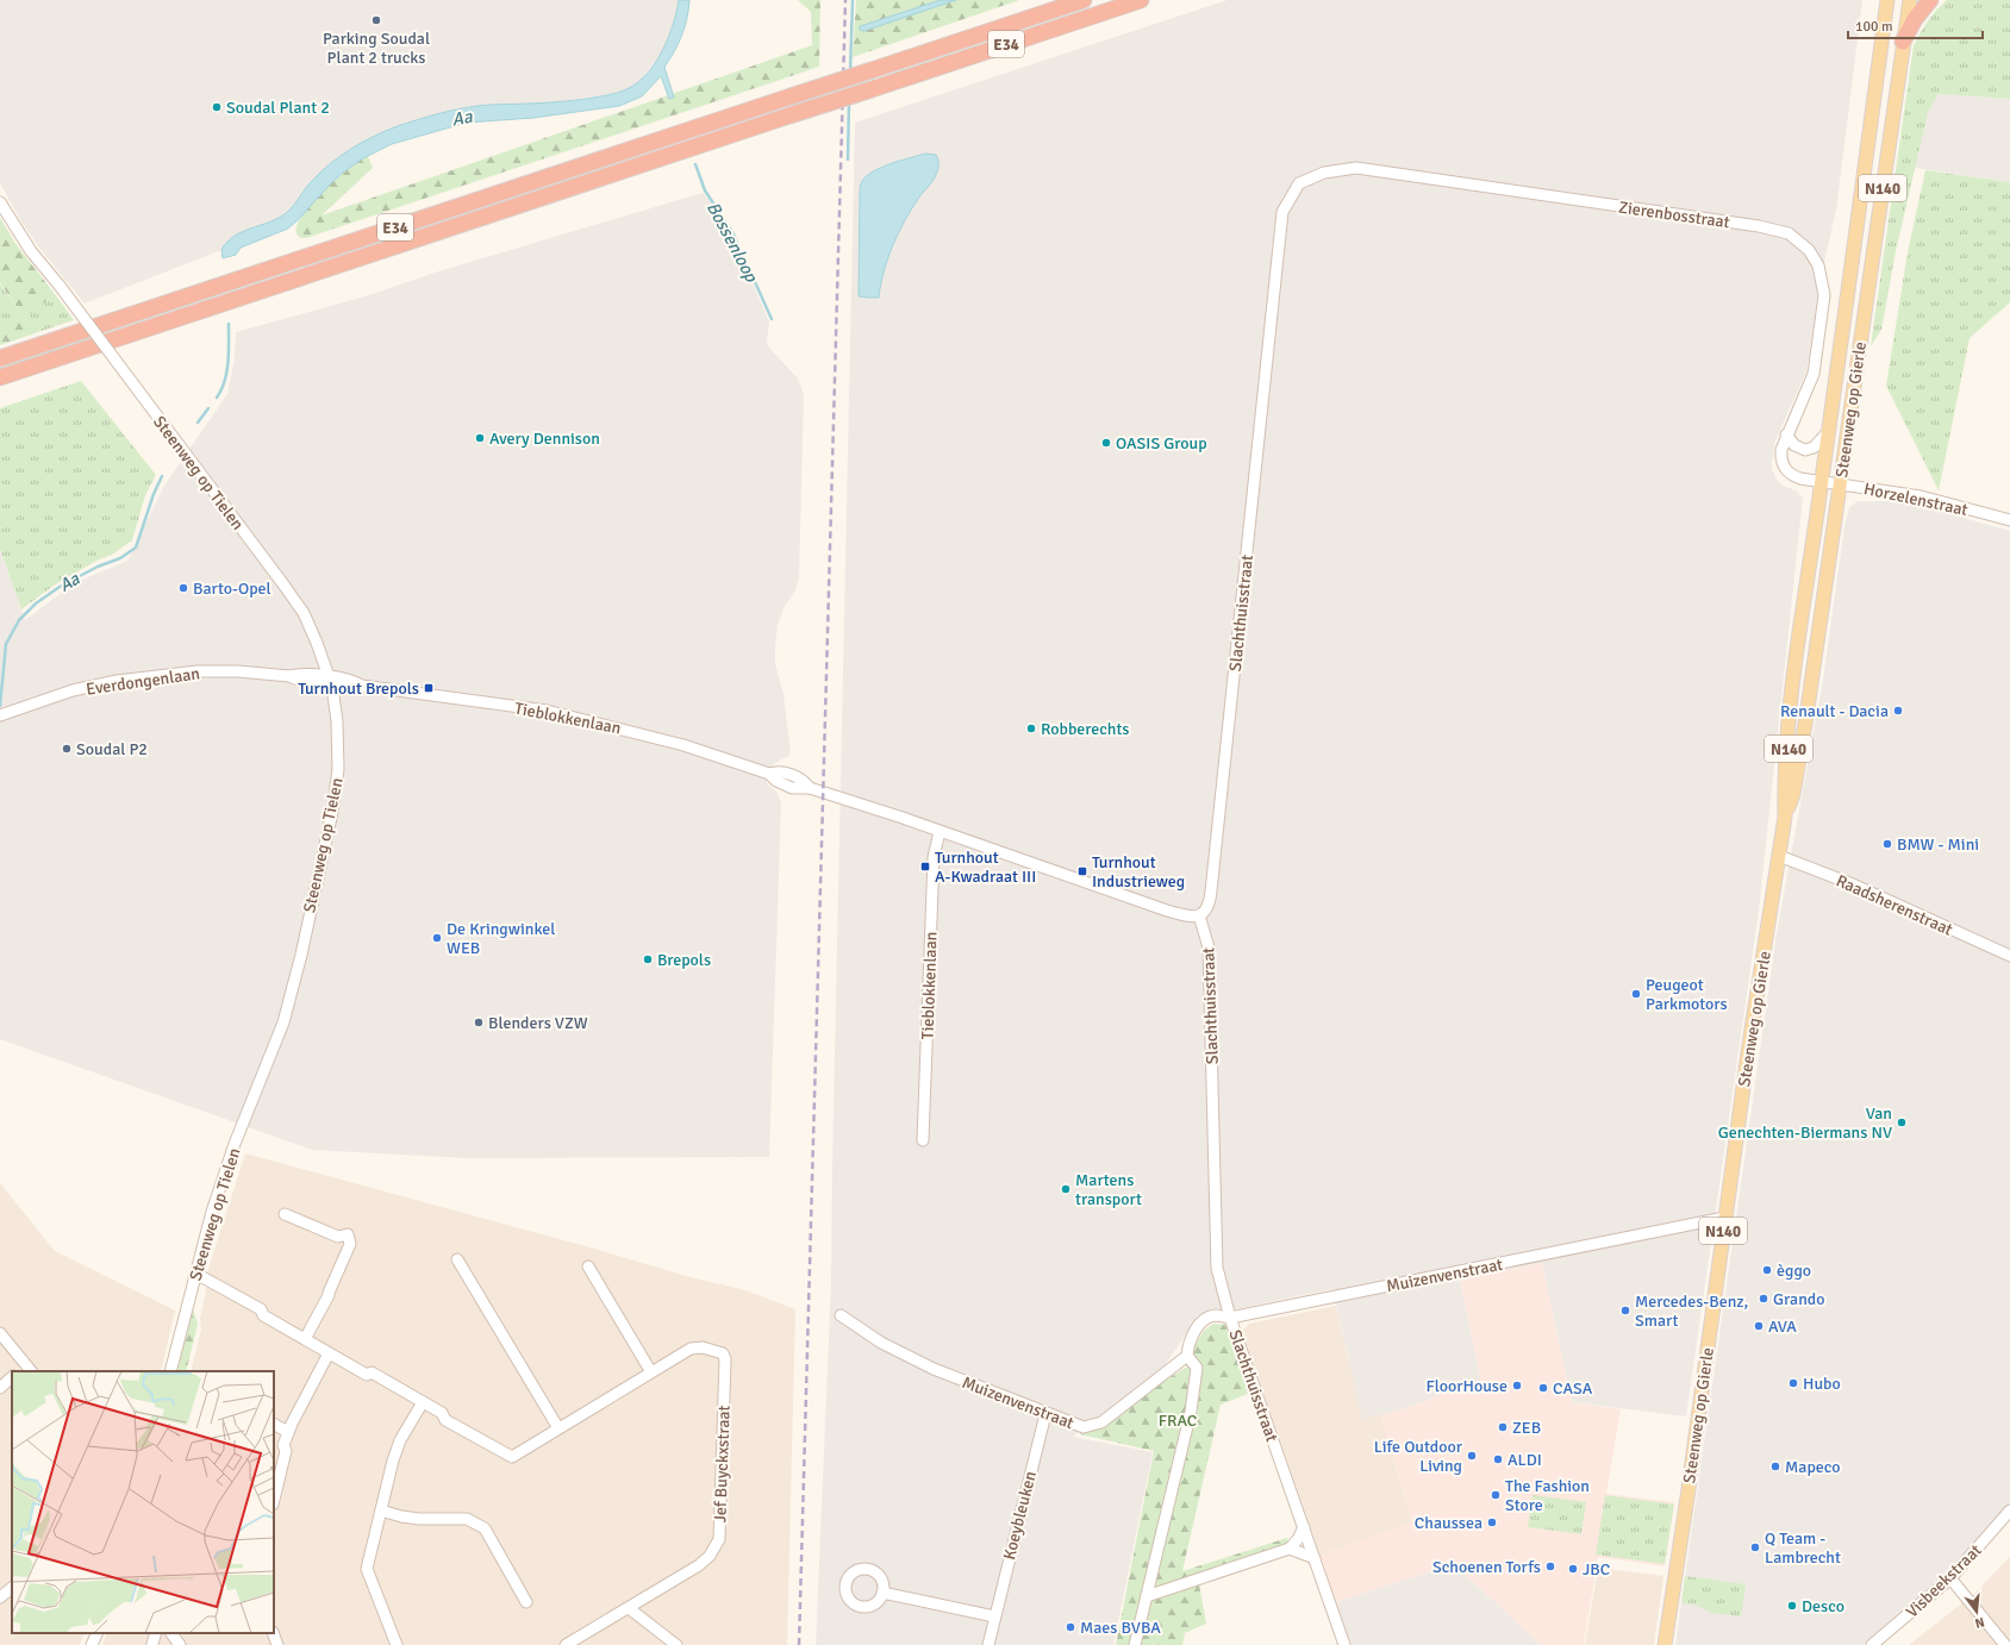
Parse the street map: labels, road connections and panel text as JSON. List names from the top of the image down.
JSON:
{
  "streets": {
    "highway": ["E34"],
    "main road": ["N140", "Steenweg op Gierle"],
    "street": [
      "Zierenbosstraat",
      "Steenweg op Tielen",
      "Horzelenstraat",
      "Slachthuisstraat",
      "Everdongenlaan",
      "Tieblokkenlaan",
      "Raadsherenstraat",
      "Muizenvenstraat",
      "Jef Buyckxstraat",
      "Koeybleuken",
      "Visbeekstraat"
    ]
  },
  "crossings": [
    ["Zierenbosstraat", "Steenweg op Gierle"],
    ["Zierenbosstraat", "Horzelenstraat"],
    ["Zierenbosstraat", "Slachthuisstraat"],
    ["Steenweg op Gierle", "Horzelenstraat"],
    ["Steenweg op Gierle", "Raadsherenstraat"],
    ["Steenweg op Gierle", "Muizenvenstraat"],
    ["Steenweg op Tielen", "Everdongenlaan"],
    ["Steenweg op Tielen", "Tieblokkenlaan"],
    ["Steenweg op Tielen", "Jef Buyckxstraat"],
    ["Slachthuisstraat", "Tieblokkenlaan"],
    ["Slachthuisstraat", "Muizenvenstraat"],
    ["Everdongenlaan", "Tieblokkenlaan"],
    ["Muizenvenstraat", "Koeybleuken"]
  ],
  "water": ["Aa", "Bossenloop"],
  "parks": ["FRAC"],
  "places": {
    "other": [
      "Parking Soudal Plant 2 trucks",
      "Soudal Plant 2",
      "Avery Dennison",
      "OASIS Group",
      "Barto-Opel",
      "Renault - Dacia",
      "Robberechts",
      "Soudal P2",
      "BMW - Mini",
      "De Kringwinkel WEB",
      "Brepols",
      "Peugeot Parkmotors",
      "Blenders VZW",
      "Van Genechten-Biermans NV",
      "Martens transport",
      "èggo",
      "Grando",
      "Mercedes-Benz, Smart",
      "AVA",
      "Hubo",
      "FloorHouse",
      "CASA",
      "ZEB",
      "Life Outdoor Living",
      "ALDI",
      "Mapeco",
      "The Fashion Store",
      "Chaussea",
      "Q Team - Lambrecht",
      "Schoenen Torfs",
      "JBC",
      "Desco",
      "Maes BVBA"
    ],
    "transit": ["Turnhout Brepols", "Turnhout A-Kwadraat III", "Turnhout Industrieweg"]
  },
  "scale_bar": "100 m",
  "north": "bottom"
}
